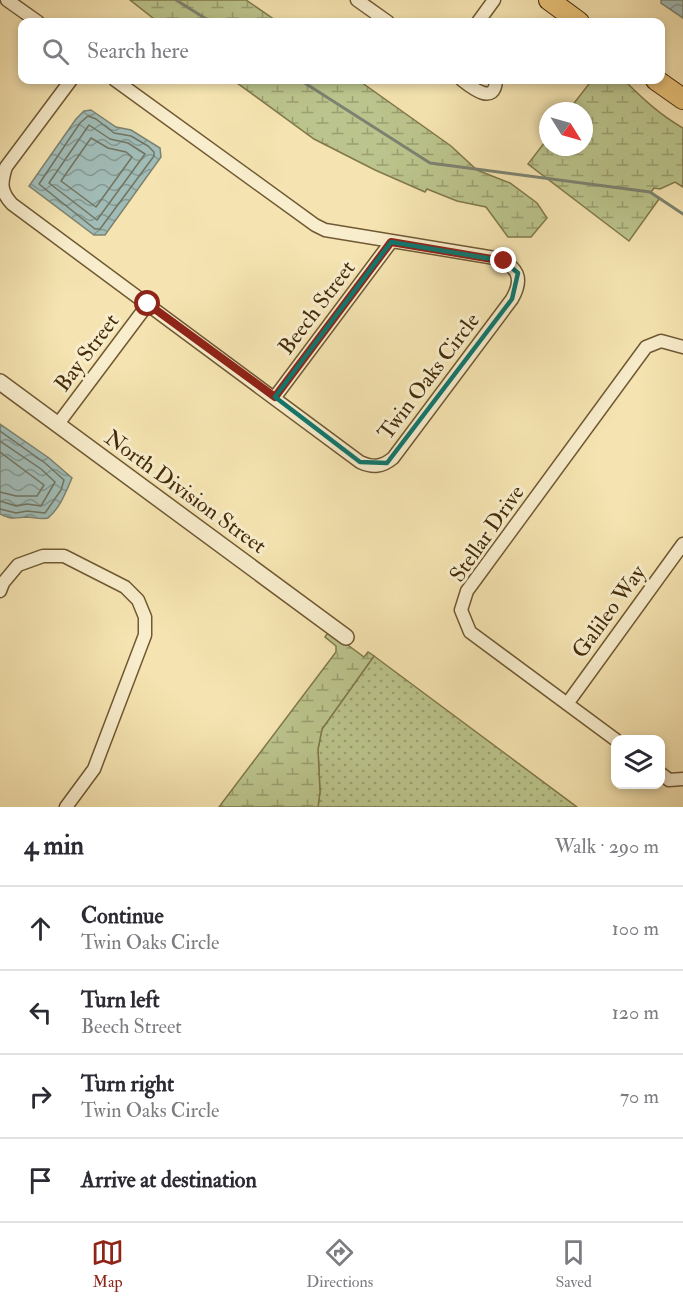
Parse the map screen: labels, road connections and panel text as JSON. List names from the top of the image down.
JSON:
{
  "streets": {
    "street": [
      "Beech Street",
      "Bay Street",
      "Twin Oaks Circle",
      "North Division Street",
      "Stellar Drive",
      "Galileo Way"
    ]
  },
  "crossings": [
    ["Beech Street", "Twin Oaks Circle"],
    ["Bay Street", "Twin Oaks Circle"],
    ["Bay Street", "North Division Street"],
    ["Stellar Drive", "Galileo Way"]
  ],
  "north": "bottom right",
  "page": {
    "search": "Search here",
    "heading": ["4 min", "Walk · 290 m"],
    "list": [
      ["Continue", "Twin Oaks Circle", "100 m"],
      ["Turn left", "Beech Street", "120 m"],
      ["Turn right", "Twin Oaks Circle", "70 m"],
      "Arrive at destination"
    ],
    "nav": ["Map", "Directions", "Saved"]
  }
}
